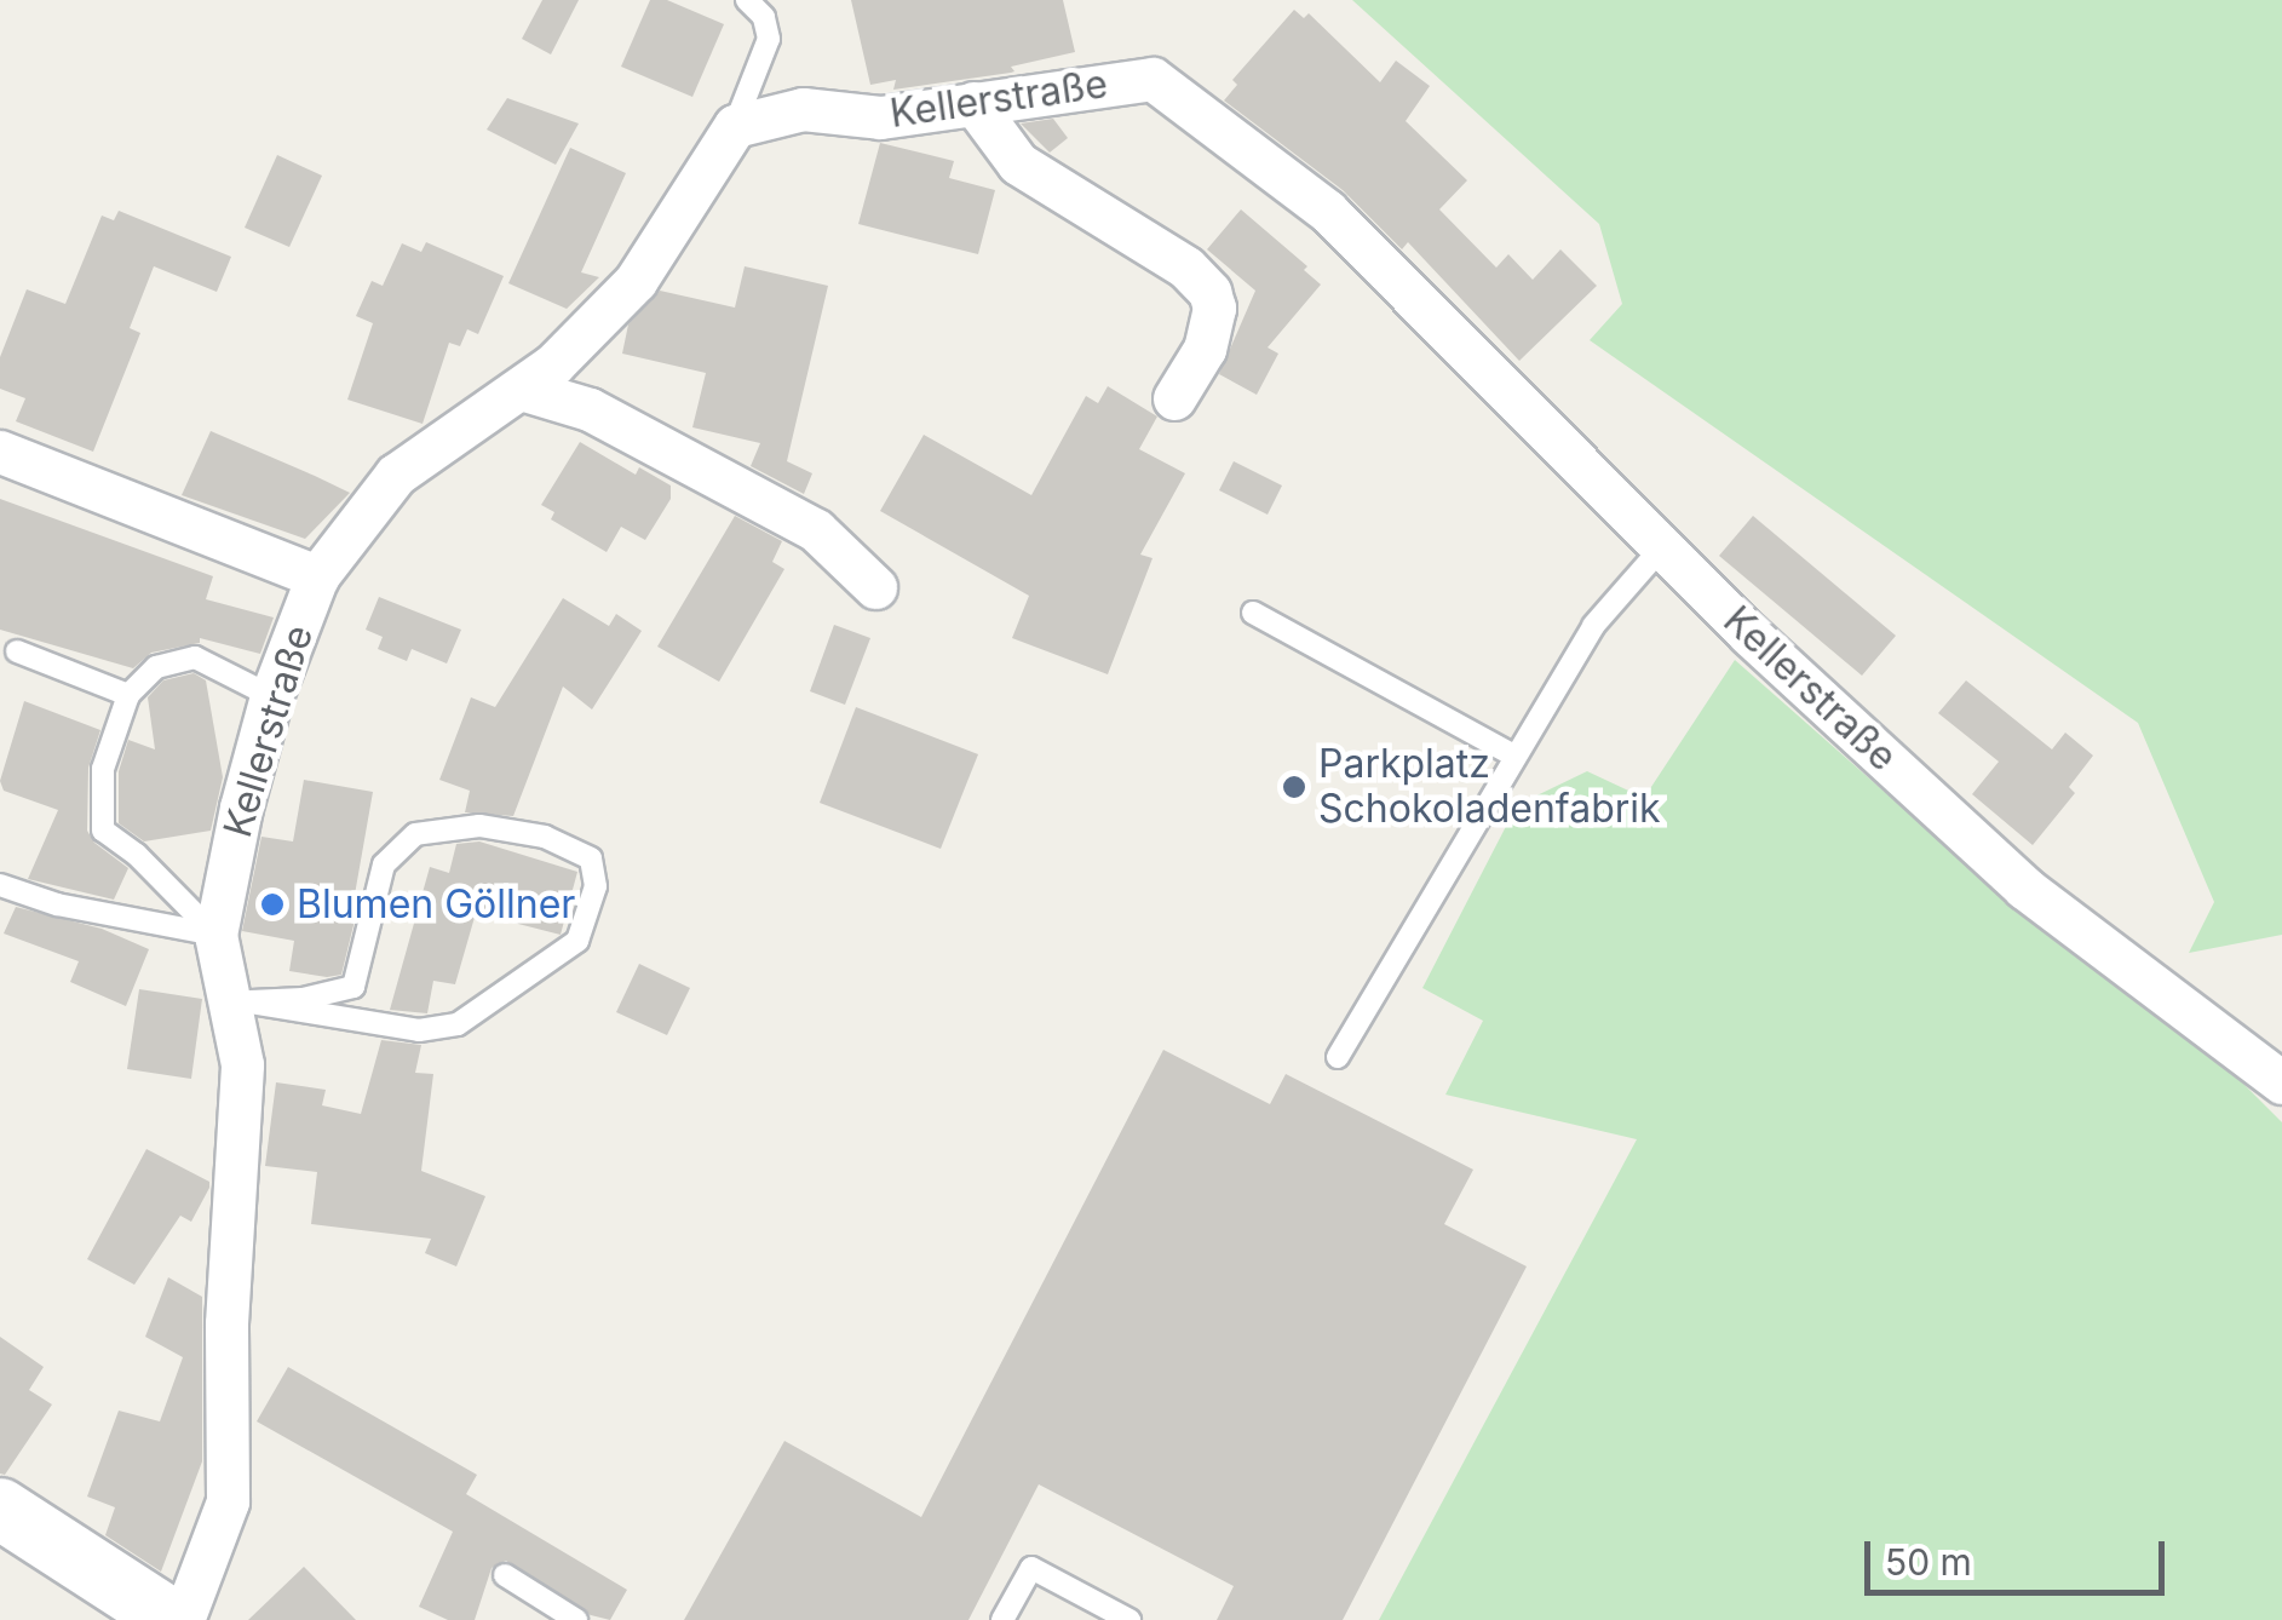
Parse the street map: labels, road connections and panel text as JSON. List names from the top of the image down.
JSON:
{
  "streets": {
    "street": ["Kellerstraße"]
  },
  "places": ["Parkplatz Schokoladenfabrik", "Blumen Göllner"],
  "scale_bar": "50 m"
}
